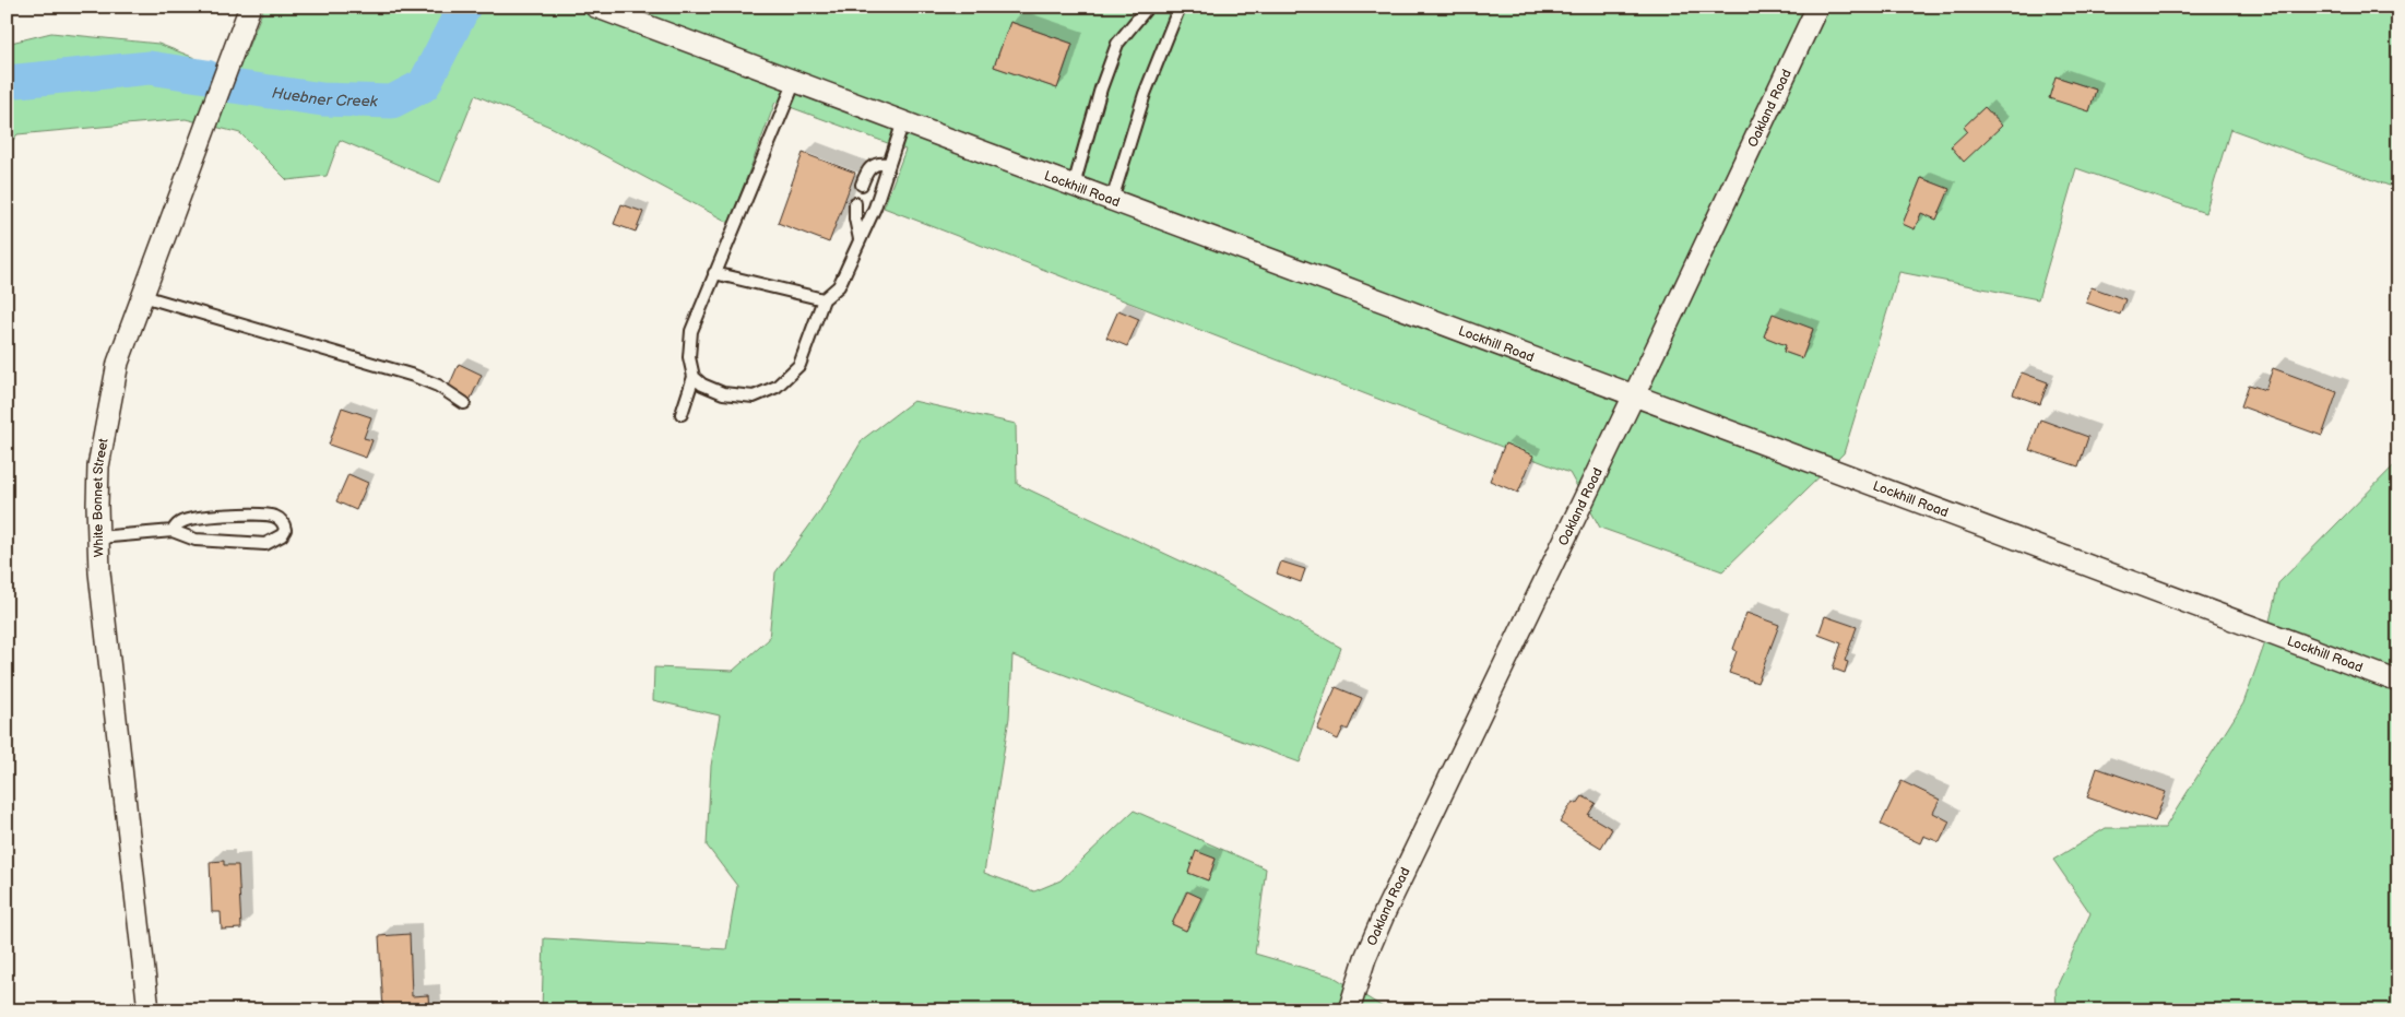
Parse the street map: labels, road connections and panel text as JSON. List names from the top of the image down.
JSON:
{
  "streets": {
    "street": ["Oakland Road", "Lockhill Road", "White Bonnet Street"]
  },
  "crossings": [
    ["Oakland Road", "Lockhill Road"]
  ],
  "water": ["Huebner Creek"]
}
